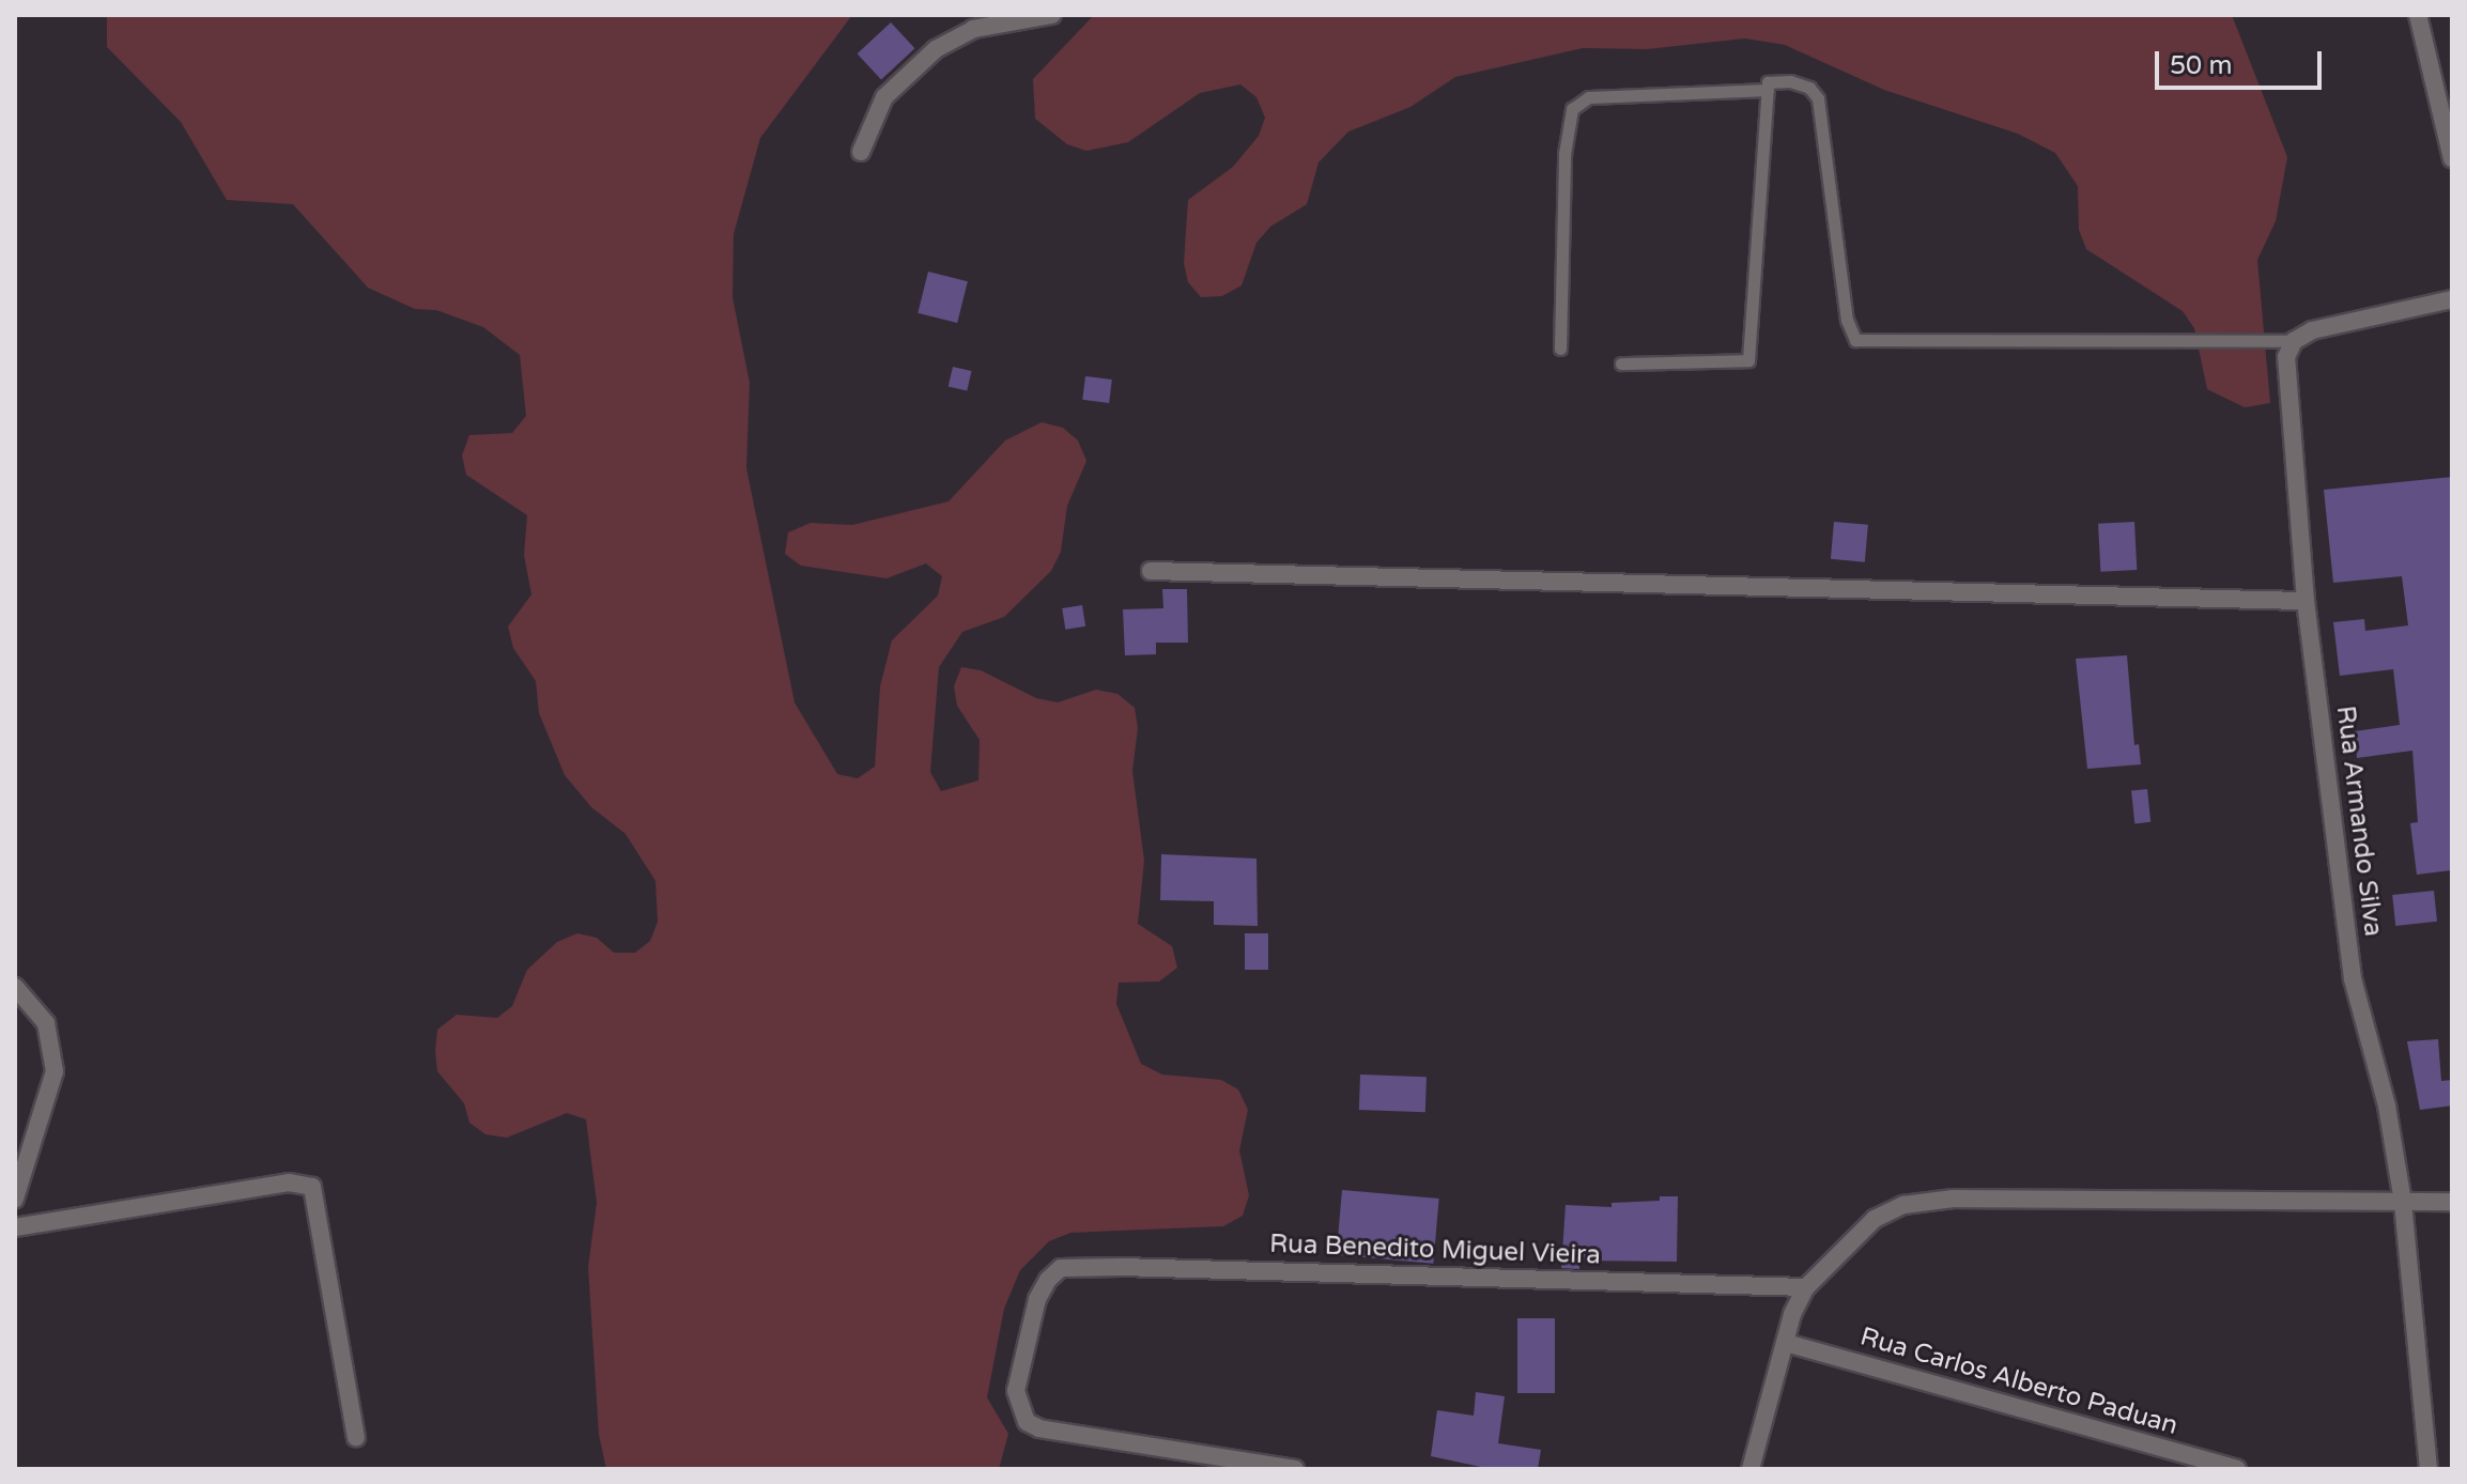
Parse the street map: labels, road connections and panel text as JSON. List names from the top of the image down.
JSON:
{
  "streets": {
    "street": ["Rua Armando Silva", "Rua Benedito Miguel Vieira", "Rua Carlos Alberto Paduan"]
  },
  "scale_bar": "50 m"
}
